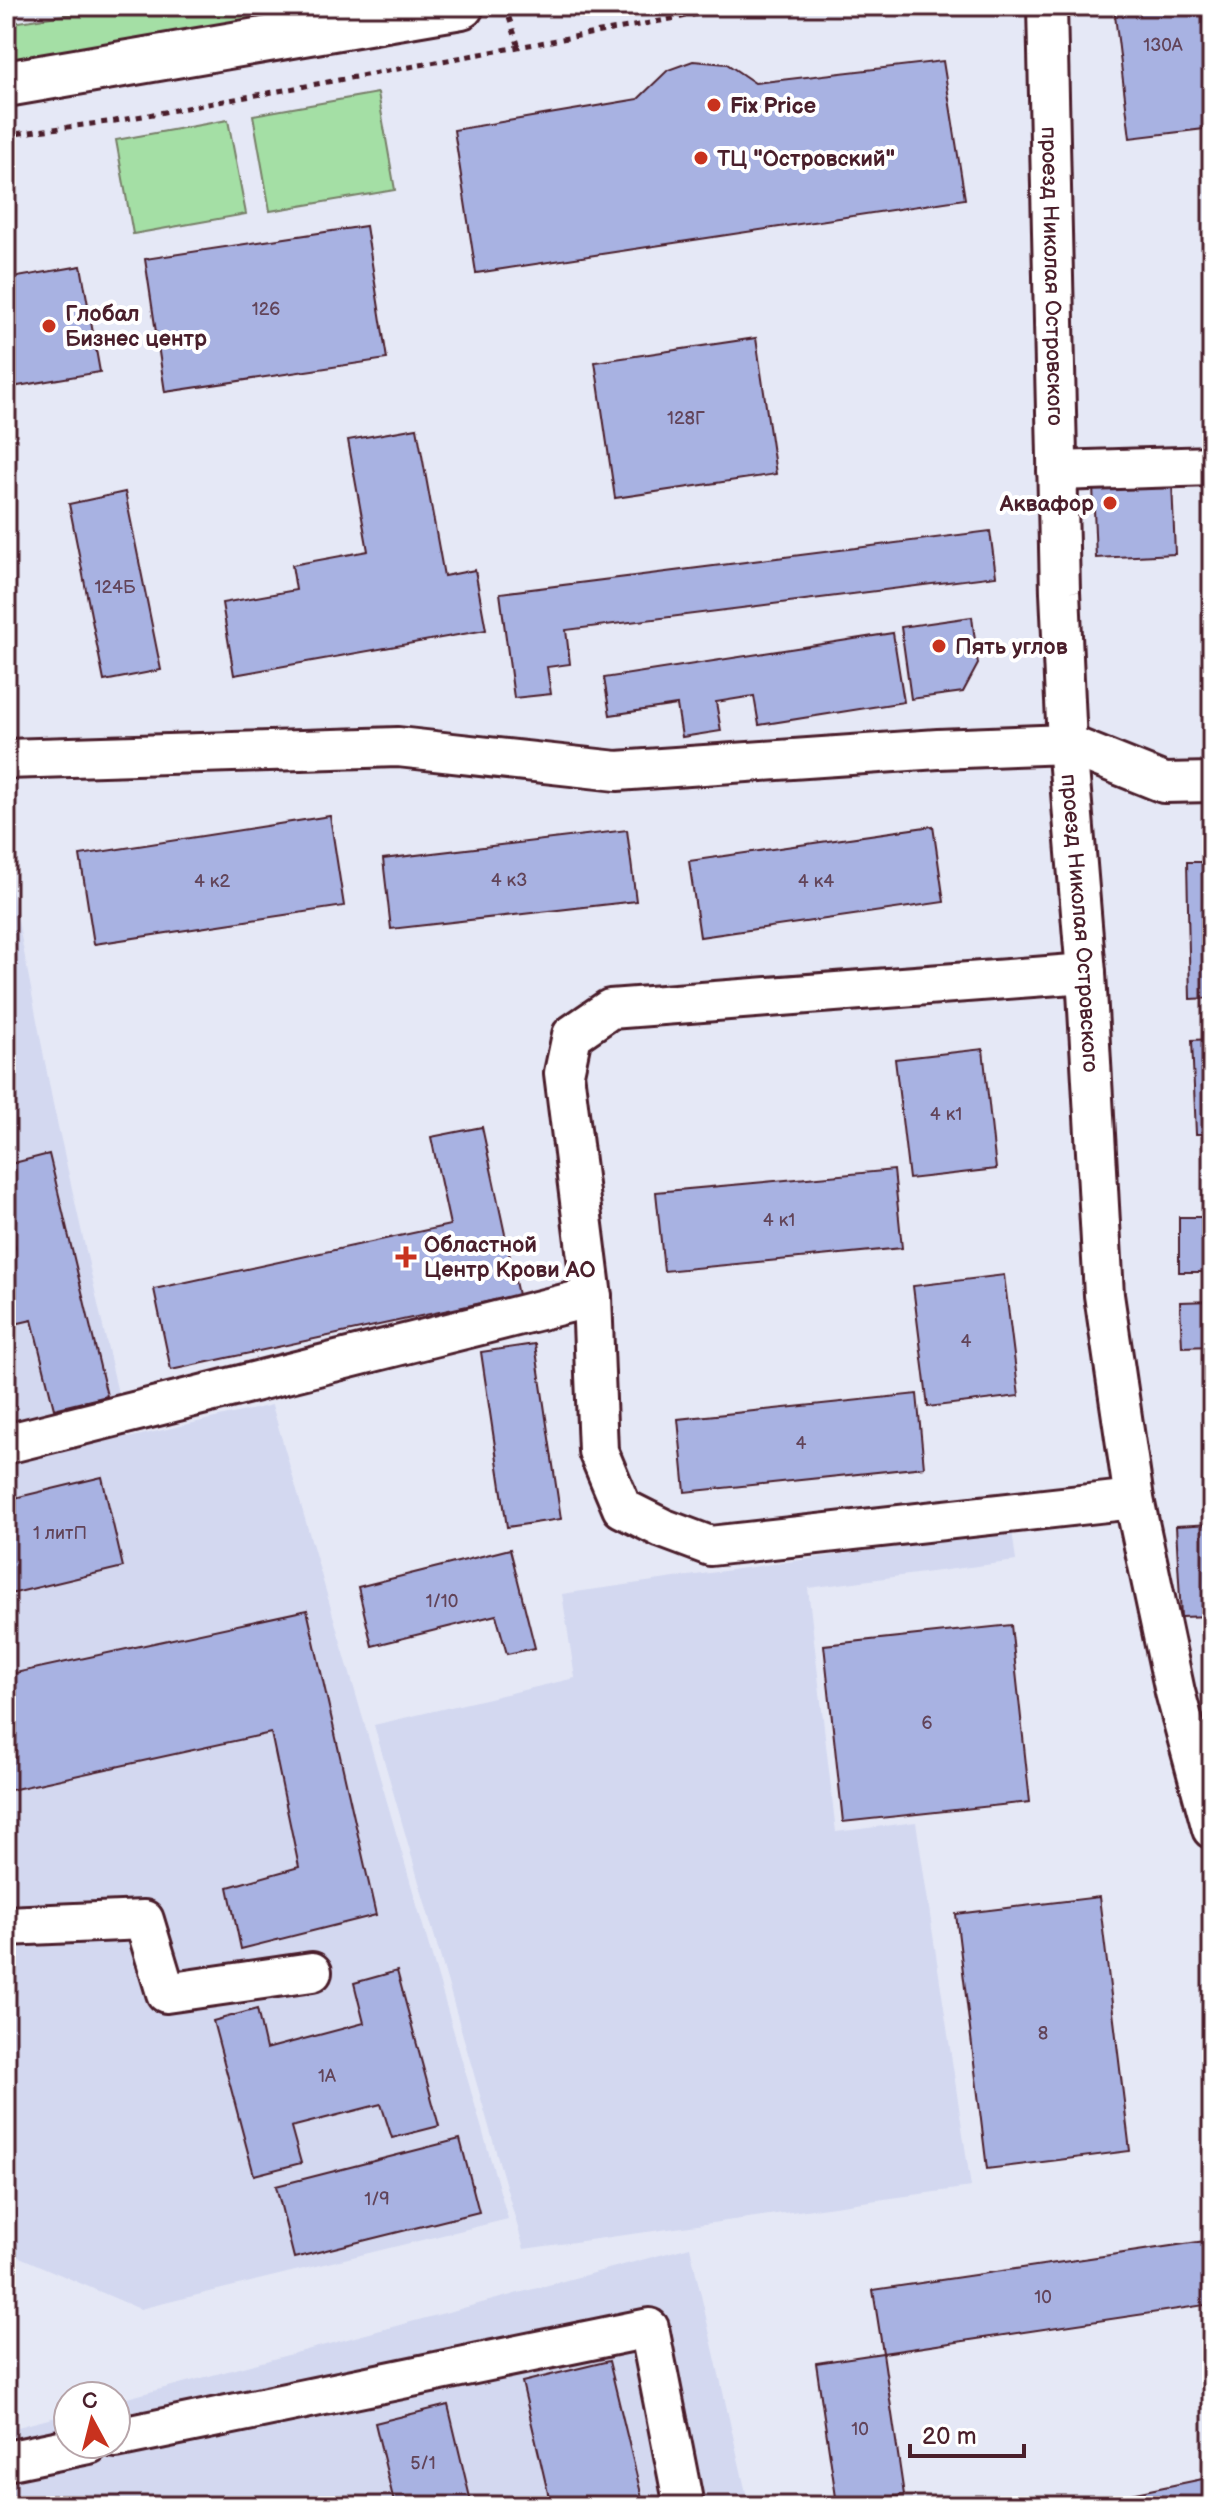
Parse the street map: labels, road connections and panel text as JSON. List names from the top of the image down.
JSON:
{
  "streets": {
    "street": ["проезд Николая Островского"]
  },
  "places": {
    "other": [
      "Fix Price",
      "ТЦ \"Островский\"",
      "Глобал Бизнес центр",
      "Аквафор",
      "Пять углов"
    ],
    "health": ["Областной Центр Крови АО"]
  },
  "house_numbers": [
    "130А",
    "126",
    "128Г",
    "124Б",
    "4 к3",
    "4 к2",
    "4 к4",
    "4 к1",
    "4 к1",
    "4",
    "4",
    "1 литП",
    "1/10",
    "6",
    "8",
    "1А",
    "1/9",
    "10",
    "10",
    "5/1"
  ],
  "scale_bar": "20 m",
  "north": "top"
}
